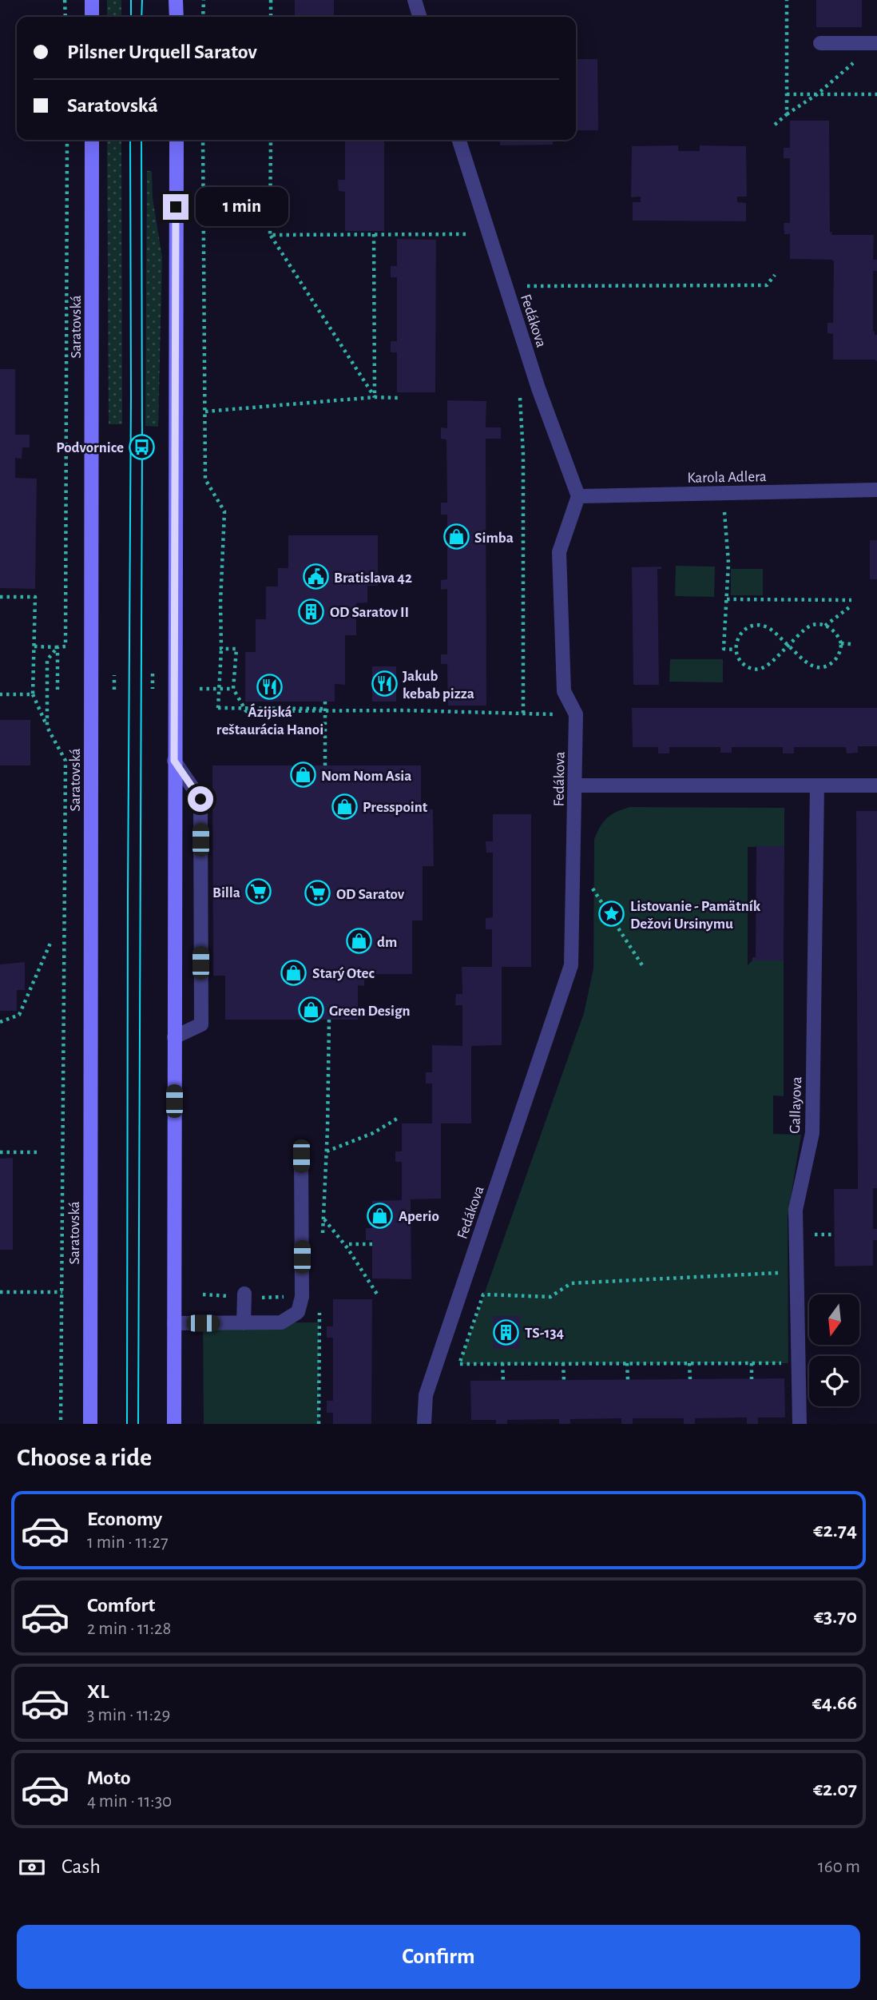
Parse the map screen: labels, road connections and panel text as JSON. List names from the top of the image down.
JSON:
{
  "streets": {
    "main road": ["Saratovská"],
    "street": ["Fedákova", "Karola Adlera", "Gallayova"]
  },
  "crossings": [
    ["Fedákova", "Karola Adlera"]
  ],
  "places": {
    "bus stop": ["Podvornice"],
    "shop": [
      "Simba",
      "Nom Nom Asia",
      "Presspoint",
      "dm",
      "Starý Otec",
      "Green Design",
      "Aperio"
    ],
    "public building": ["Bratislava 42"],
    "building": ["OD Saratov II", "TS-134"],
    "restaurant": ["Jakub kebab pizza", "Ázijská reštaurácia Hanoi"],
    "supermarket": ["Billa", "OD Saratov"],
    "place": ["Listovanie - Pamätník Dežovi Ursinymu"]
  },
  "north": "bottom",
  "page": {
    "banner": ["Pilsner Urquell Saratov", "Saratovská"],
    "bubble": "1 min",
    "heading": "Choose a ride",
    "list": [
      {
        "name": "Economy",
        "note": "1 min · 11:27",
        "value": "€2.74"
      },
      {
        "name": "Comfort",
        "note": "2 min · 11:28",
        "value": "€3.70"
      },
      {
        "name": "XL",
        "note": "3 min · 11:29",
        "value": "€4.66"
      },
      {
        "name": "Moto",
        "note": "4 min · 11:30",
        "value": "€2.07"
      }
    ],
    "pay": ["Cash", "160 m"],
    "buttons": "Confirm"
  }
}
